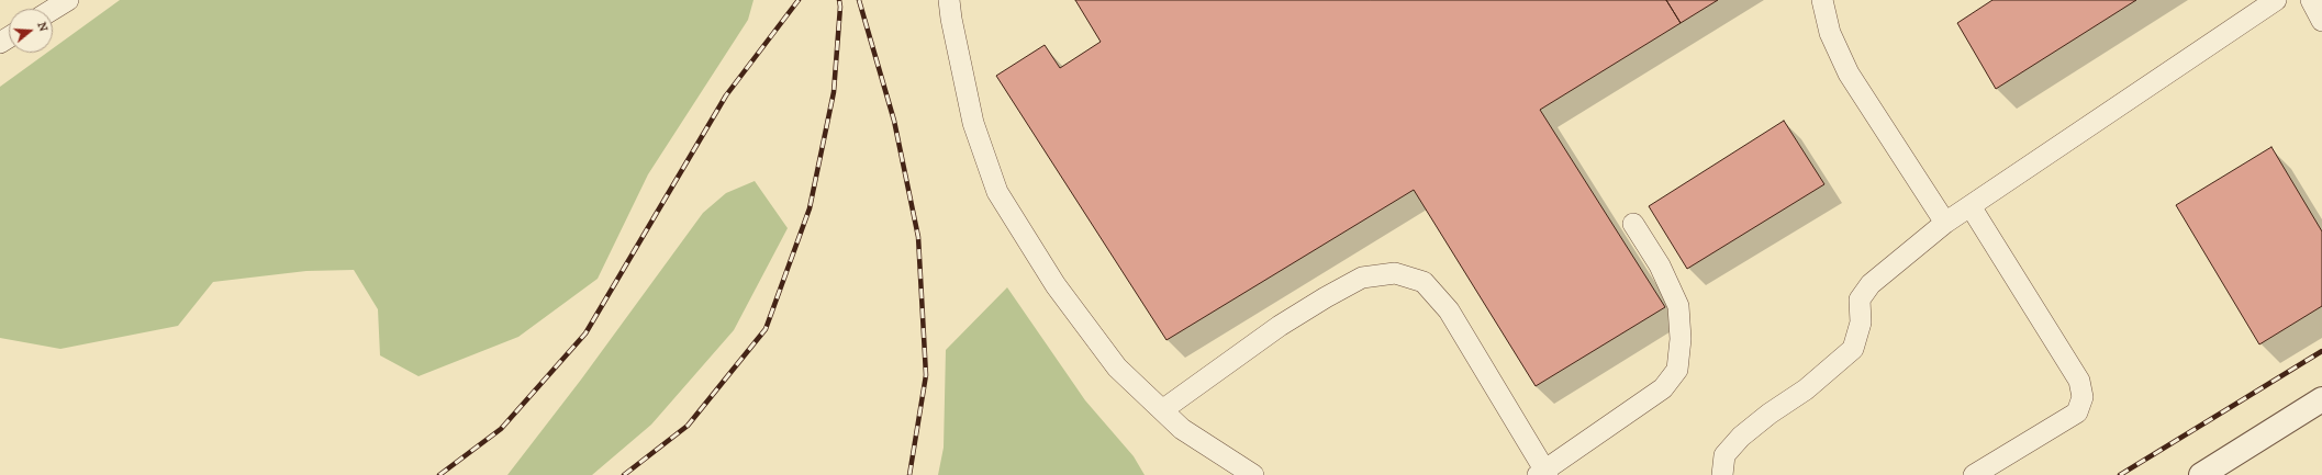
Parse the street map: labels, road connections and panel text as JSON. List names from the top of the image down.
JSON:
{
  "north": "right"
}
